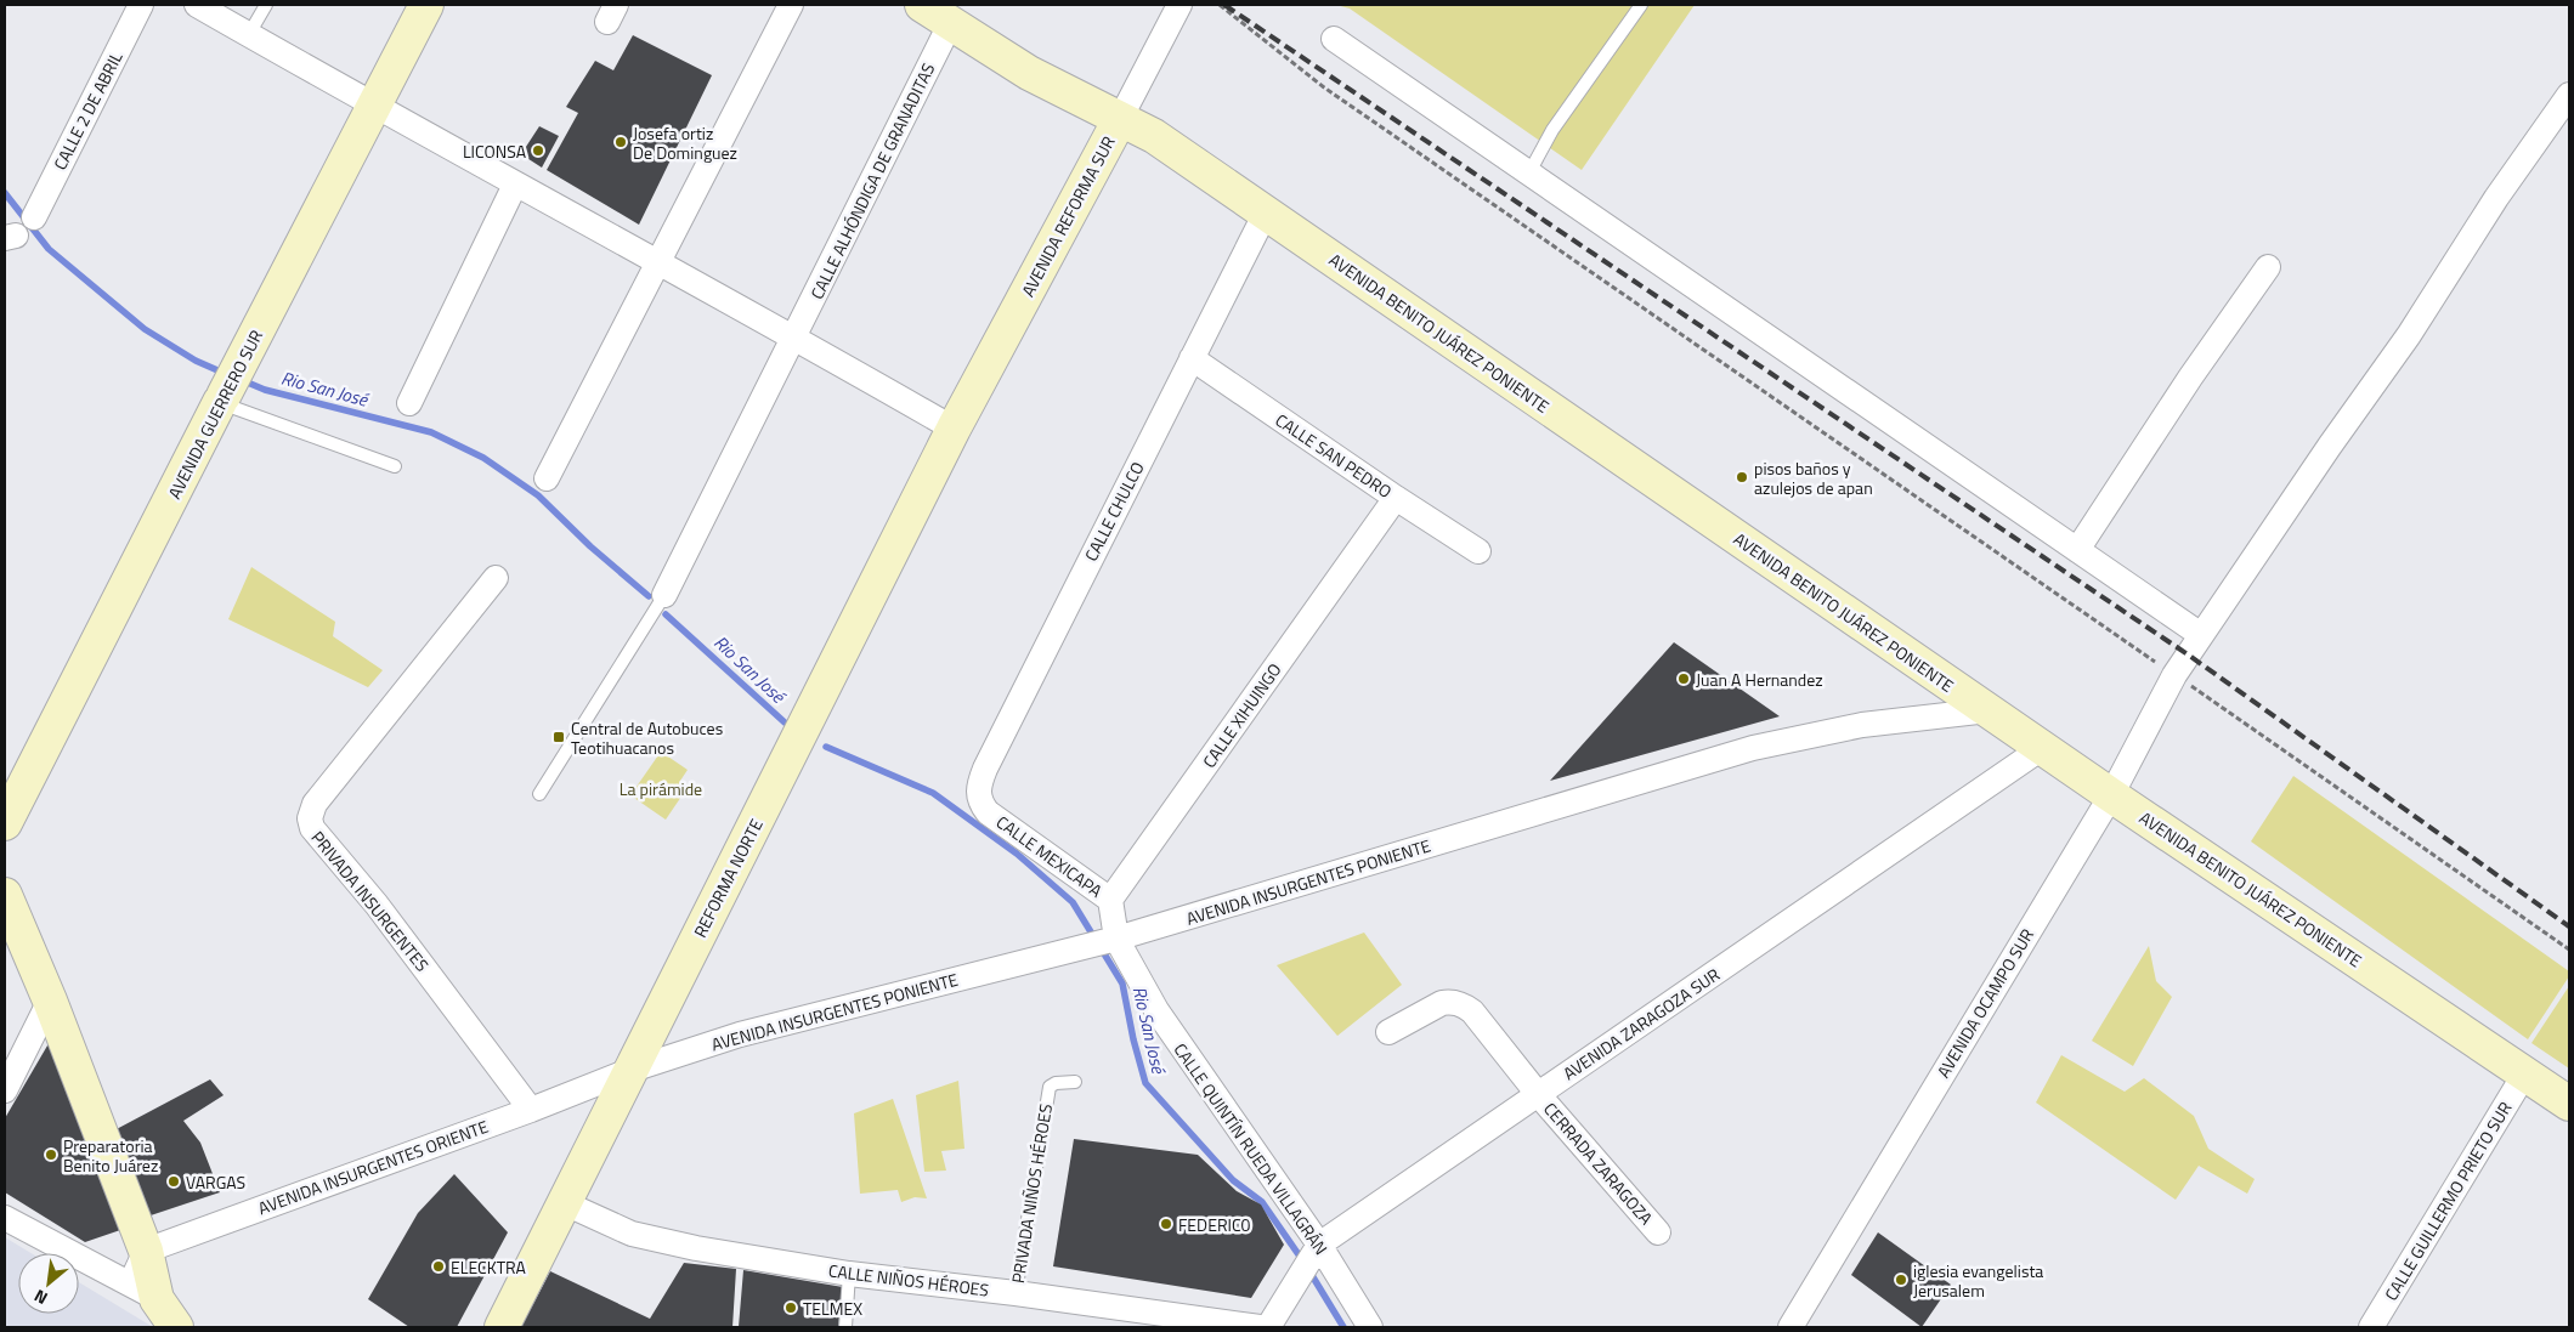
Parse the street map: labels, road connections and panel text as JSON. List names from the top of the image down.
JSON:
{
  "streets": {
    "main road": [
      "AVENIDA REFORMA SUR",
      "AVENIDA BENITO JUÁREZ PONIENTE",
      "AVENIDA GUERRERO SUR",
      "REFORMA NORTE"
    ],
    "street": [
      "CALLE 2 DE ABRIL",
      "CALLE ALHÓNDIGA DE GRANADITAS",
      "CALLE SAN PEDRO",
      "CALLE CHULCO",
      "CALLE XIHUINGO",
      "CALLE MEXICAPA",
      "AVENIDA INSURGENTES PONIENTE",
      "PRIVADA INSURGENTES",
      "AVENIDA OCAMPO SUR",
      "AVENIDA ZARAGOZA SUR",
      "CALLE QUINTÍN RUEDA VILLAGRÁN",
      "CERRADA ZARAGOZA",
      "AVENIDA INSURGENTES ORIENTE",
      "CALLE GUILLERMO PRIETO SUR",
      "CALLE NIÑOS HÉROES"
    ],
    "lane": ["PRIVADA NIÑOS HÉROES"]
  },
  "crossings": [
    ["CALLE ALHÓNDIGA DE GRANADITAS", "AVENIDA BENITO JUÁREZ PONIENTE"],
    ["AVENIDA REFORMA SUR", "AVENIDA BENITO JUÁREZ PONIENTE"],
    ["AVENIDA REFORMA SUR", "REFORMA NORTE"],
    ["AVENIDA BENITO JUÁREZ PONIENTE", "CALLE CHULCO"],
    ["AVENIDA BENITO JUÁREZ PONIENTE", "AVENIDA INSURGENTES PONIENTE"],
    ["AVENIDA BENITO JUÁREZ PONIENTE", "AVENIDA OCAMPO SUR"],
    ["AVENIDA BENITO JUÁREZ PONIENTE", "AVENIDA ZARAGOZA SUR"],
    ["AVENIDA BENITO JUÁREZ PONIENTE", "CALLE GUILLERMO PRIETO SUR"],
    ["CALLE SAN PEDRO", "CALLE CHULCO"],
    ["CALLE SAN PEDRO", "CALLE XIHUINGO"],
    ["CALLE CHULCO", "CALLE MEXICAPA"],
    ["CALLE XIHUINGO", "CALLE MEXICAPA"],
    ["REFORMA NORTE", "AVENIDA INSURGENTES PONIENTE"],
    ["REFORMA NORTE", "AVENIDA INSURGENTES ORIENTE"],
    ["REFORMA NORTE", "CALLE NIÑOS HÉROES"],
    ["AVENIDA INSURGENTES PONIENTE", "CALLE QUINTÍN RUEDA VILLAGRÁN"],
    ["AVENIDA INSURGENTES PONIENTE", "AVENIDA INSURGENTES ORIENTE"],
    ["PRIVADA INSURGENTES", "AVENIDA INSURGENTES ORIENTE"],
    ["AVENIDA ZARAGOZA SUR", "CALLE QUINTÍN RUEDA VILLAGRÁN"],
    ["AVENIDA ZARAGOZA SUR", "CERRADA ZARAGOZA"],
    ["PRIVADA NIÑOS HÉROES", "CALLE NIÑOS HÉROES"]
  ],
  "water": ["Rio San José"],
  "parks": ["La pirámide"],
  "places": {
    "other": [
      "Josefa ortiz De Dominguez",
      "LICONSA",
      "pisos baños y azulejos de apan",
      "Juan A Hernandez",
      "Preparatoria Benito Juárez",
      "VARGAS",
      "FEDERIC0",
      "ELECKTRA",
      "iglesia evangelista Jerusalem",
      "TELMEX"
    ],
    "transit": ["Central de Autobuces Teotihuacanos"]
  },
  "north": "bottom left"
}
